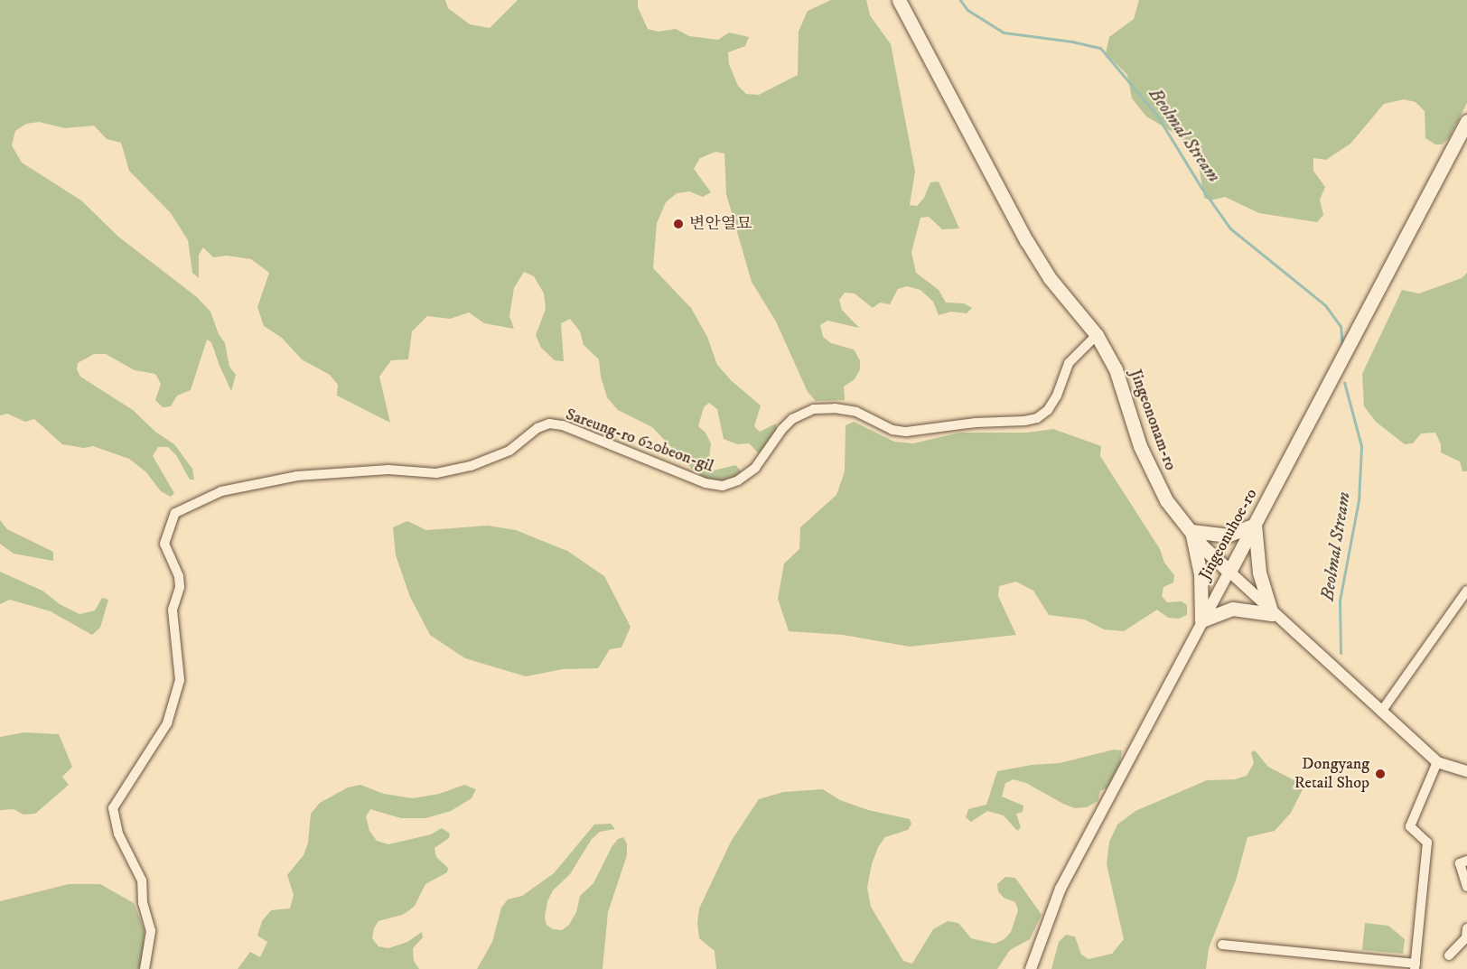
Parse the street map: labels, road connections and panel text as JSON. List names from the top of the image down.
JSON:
{
  "streets": {
    "main road": ["Jingeononam-ro", "Jingeonuhoe-ro"],
    "street": ["Sareung-ro 620beon-gil"]
  },
  "crossings": [
    ["Jingeononam-ro", "Sareung-ro 620beon-gil"],
    ["Jingeononam-ro", "Jingeonuhoe-ro"]
  ],
  "water": ["Beolmal Stream"],
  "places": ["변안열묘", "Dongyang Retail Shop"]
}
